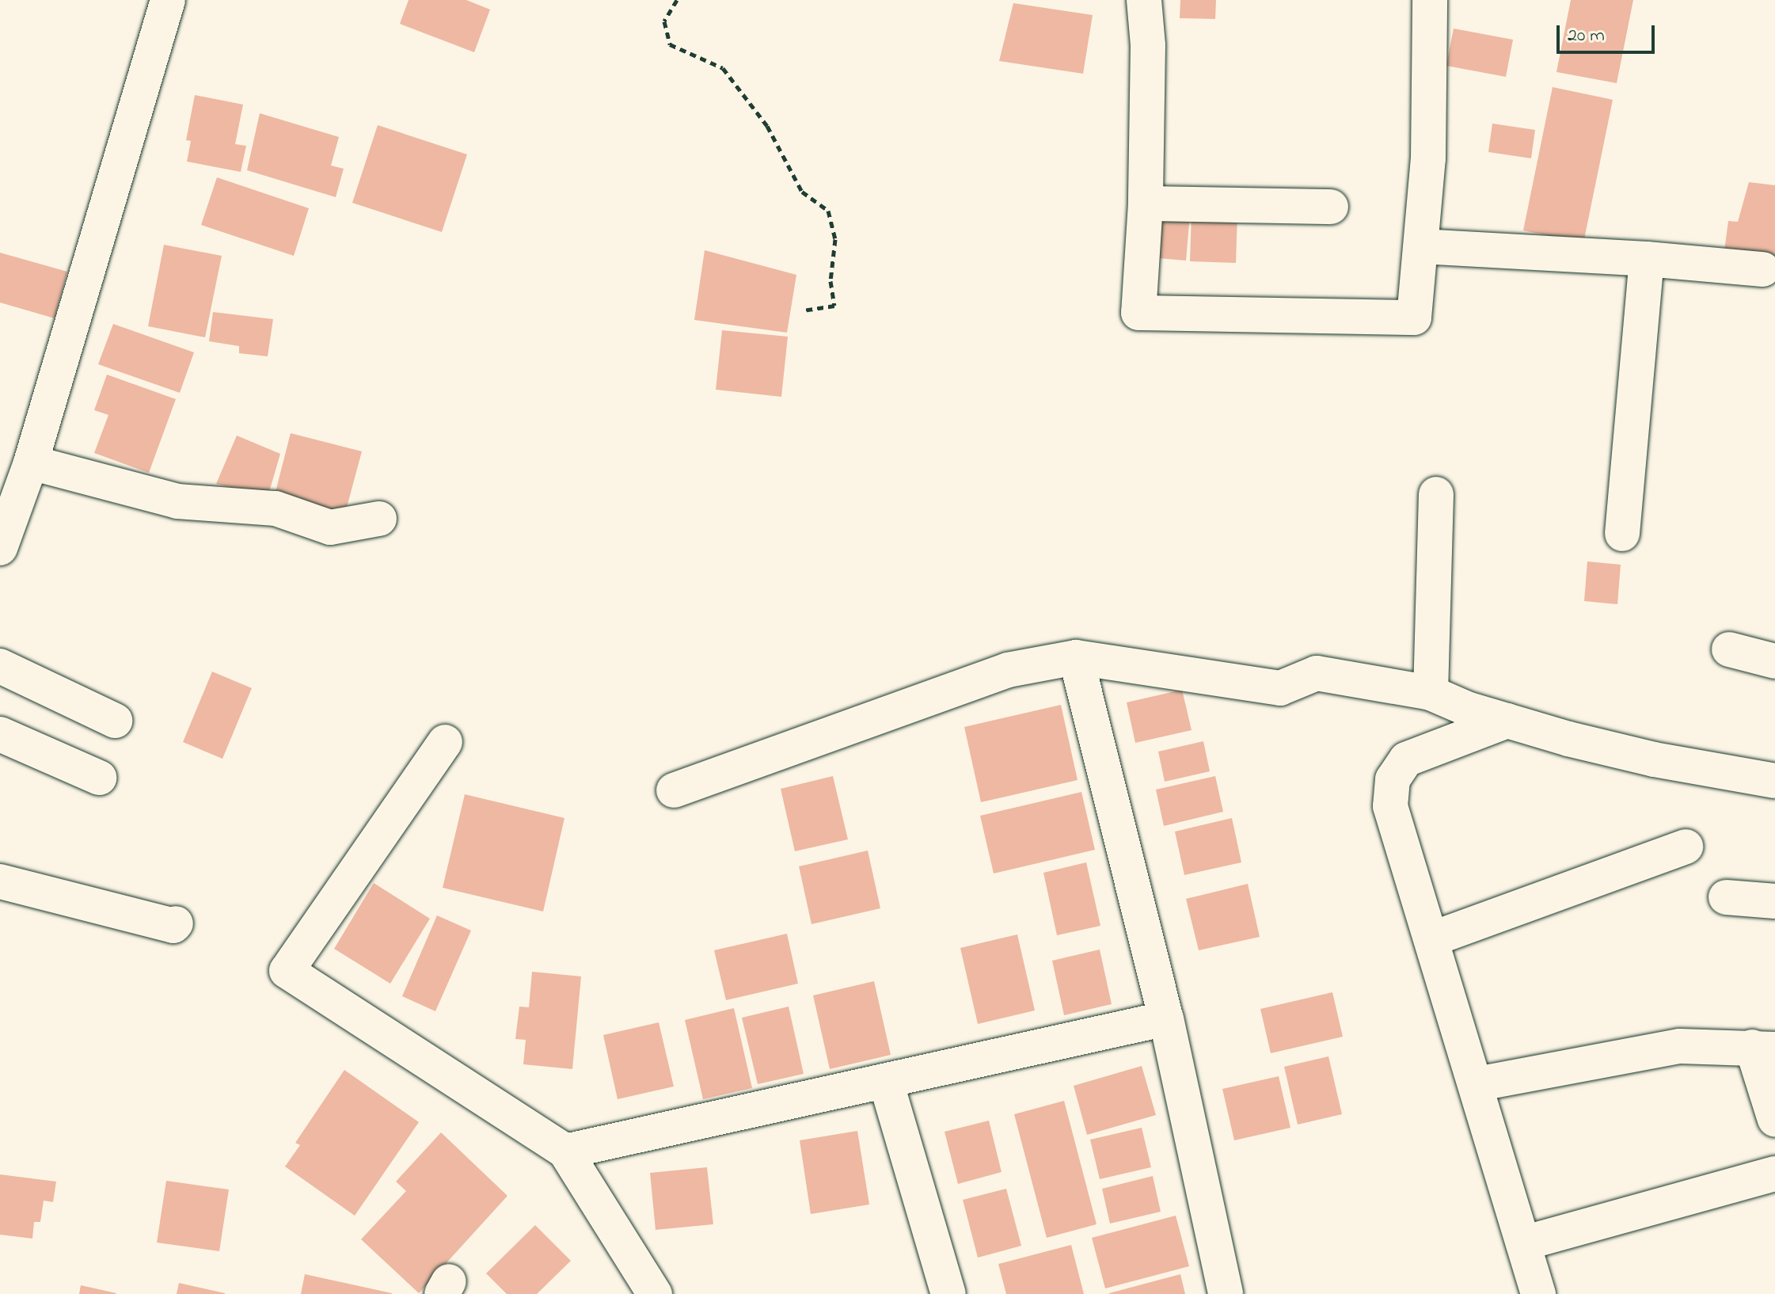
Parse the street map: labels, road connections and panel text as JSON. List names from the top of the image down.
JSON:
{
  "scale_bar": "20 m"
}
